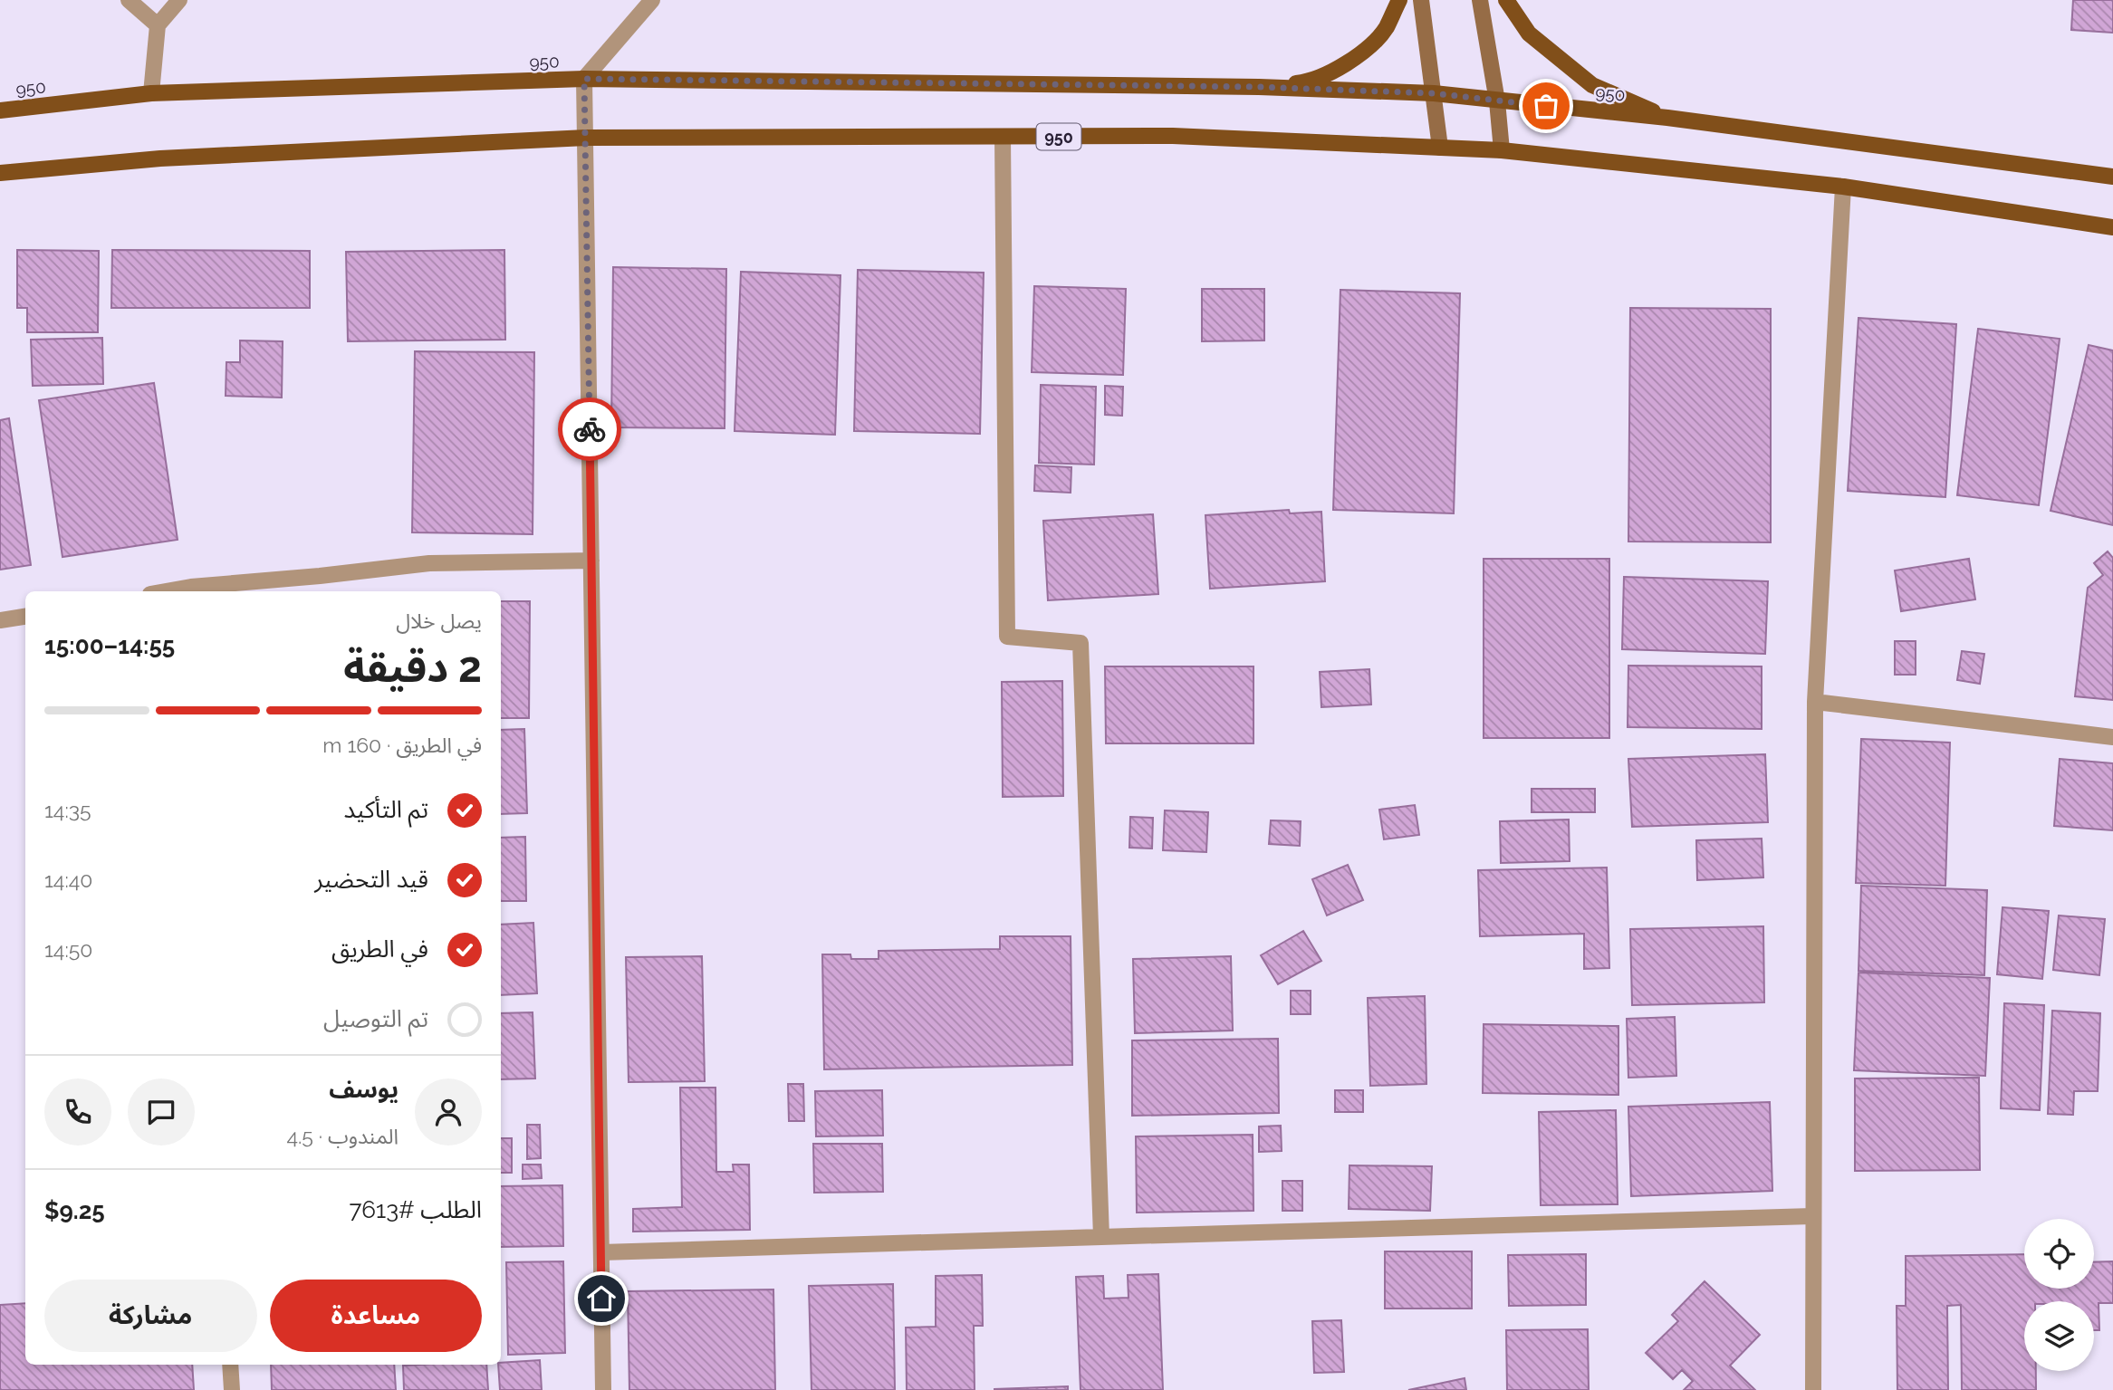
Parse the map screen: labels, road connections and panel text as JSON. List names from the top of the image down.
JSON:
{
  "streets": {
    "main road": ["950"]
  },
  "page": {
    "heading": ["2 دقيقة", "يصل خلال", "14:55–15:00"],
    "panel": [
      "يوسف",
      "المندوب · 4.5",
      "الطلب #7613",
      "$9.25"
    ],
    "bar": "في الطريق · 160 m",
    "list": [
      ["تم التأكيد", "14:35"],
      ["قيد التحضير", "14:40"],
      ["في الطريق", "14:50"],
      "تم التوصيل"
    ],
    "buttons": ["مساعدة", "مشاركة"]
  }
}
